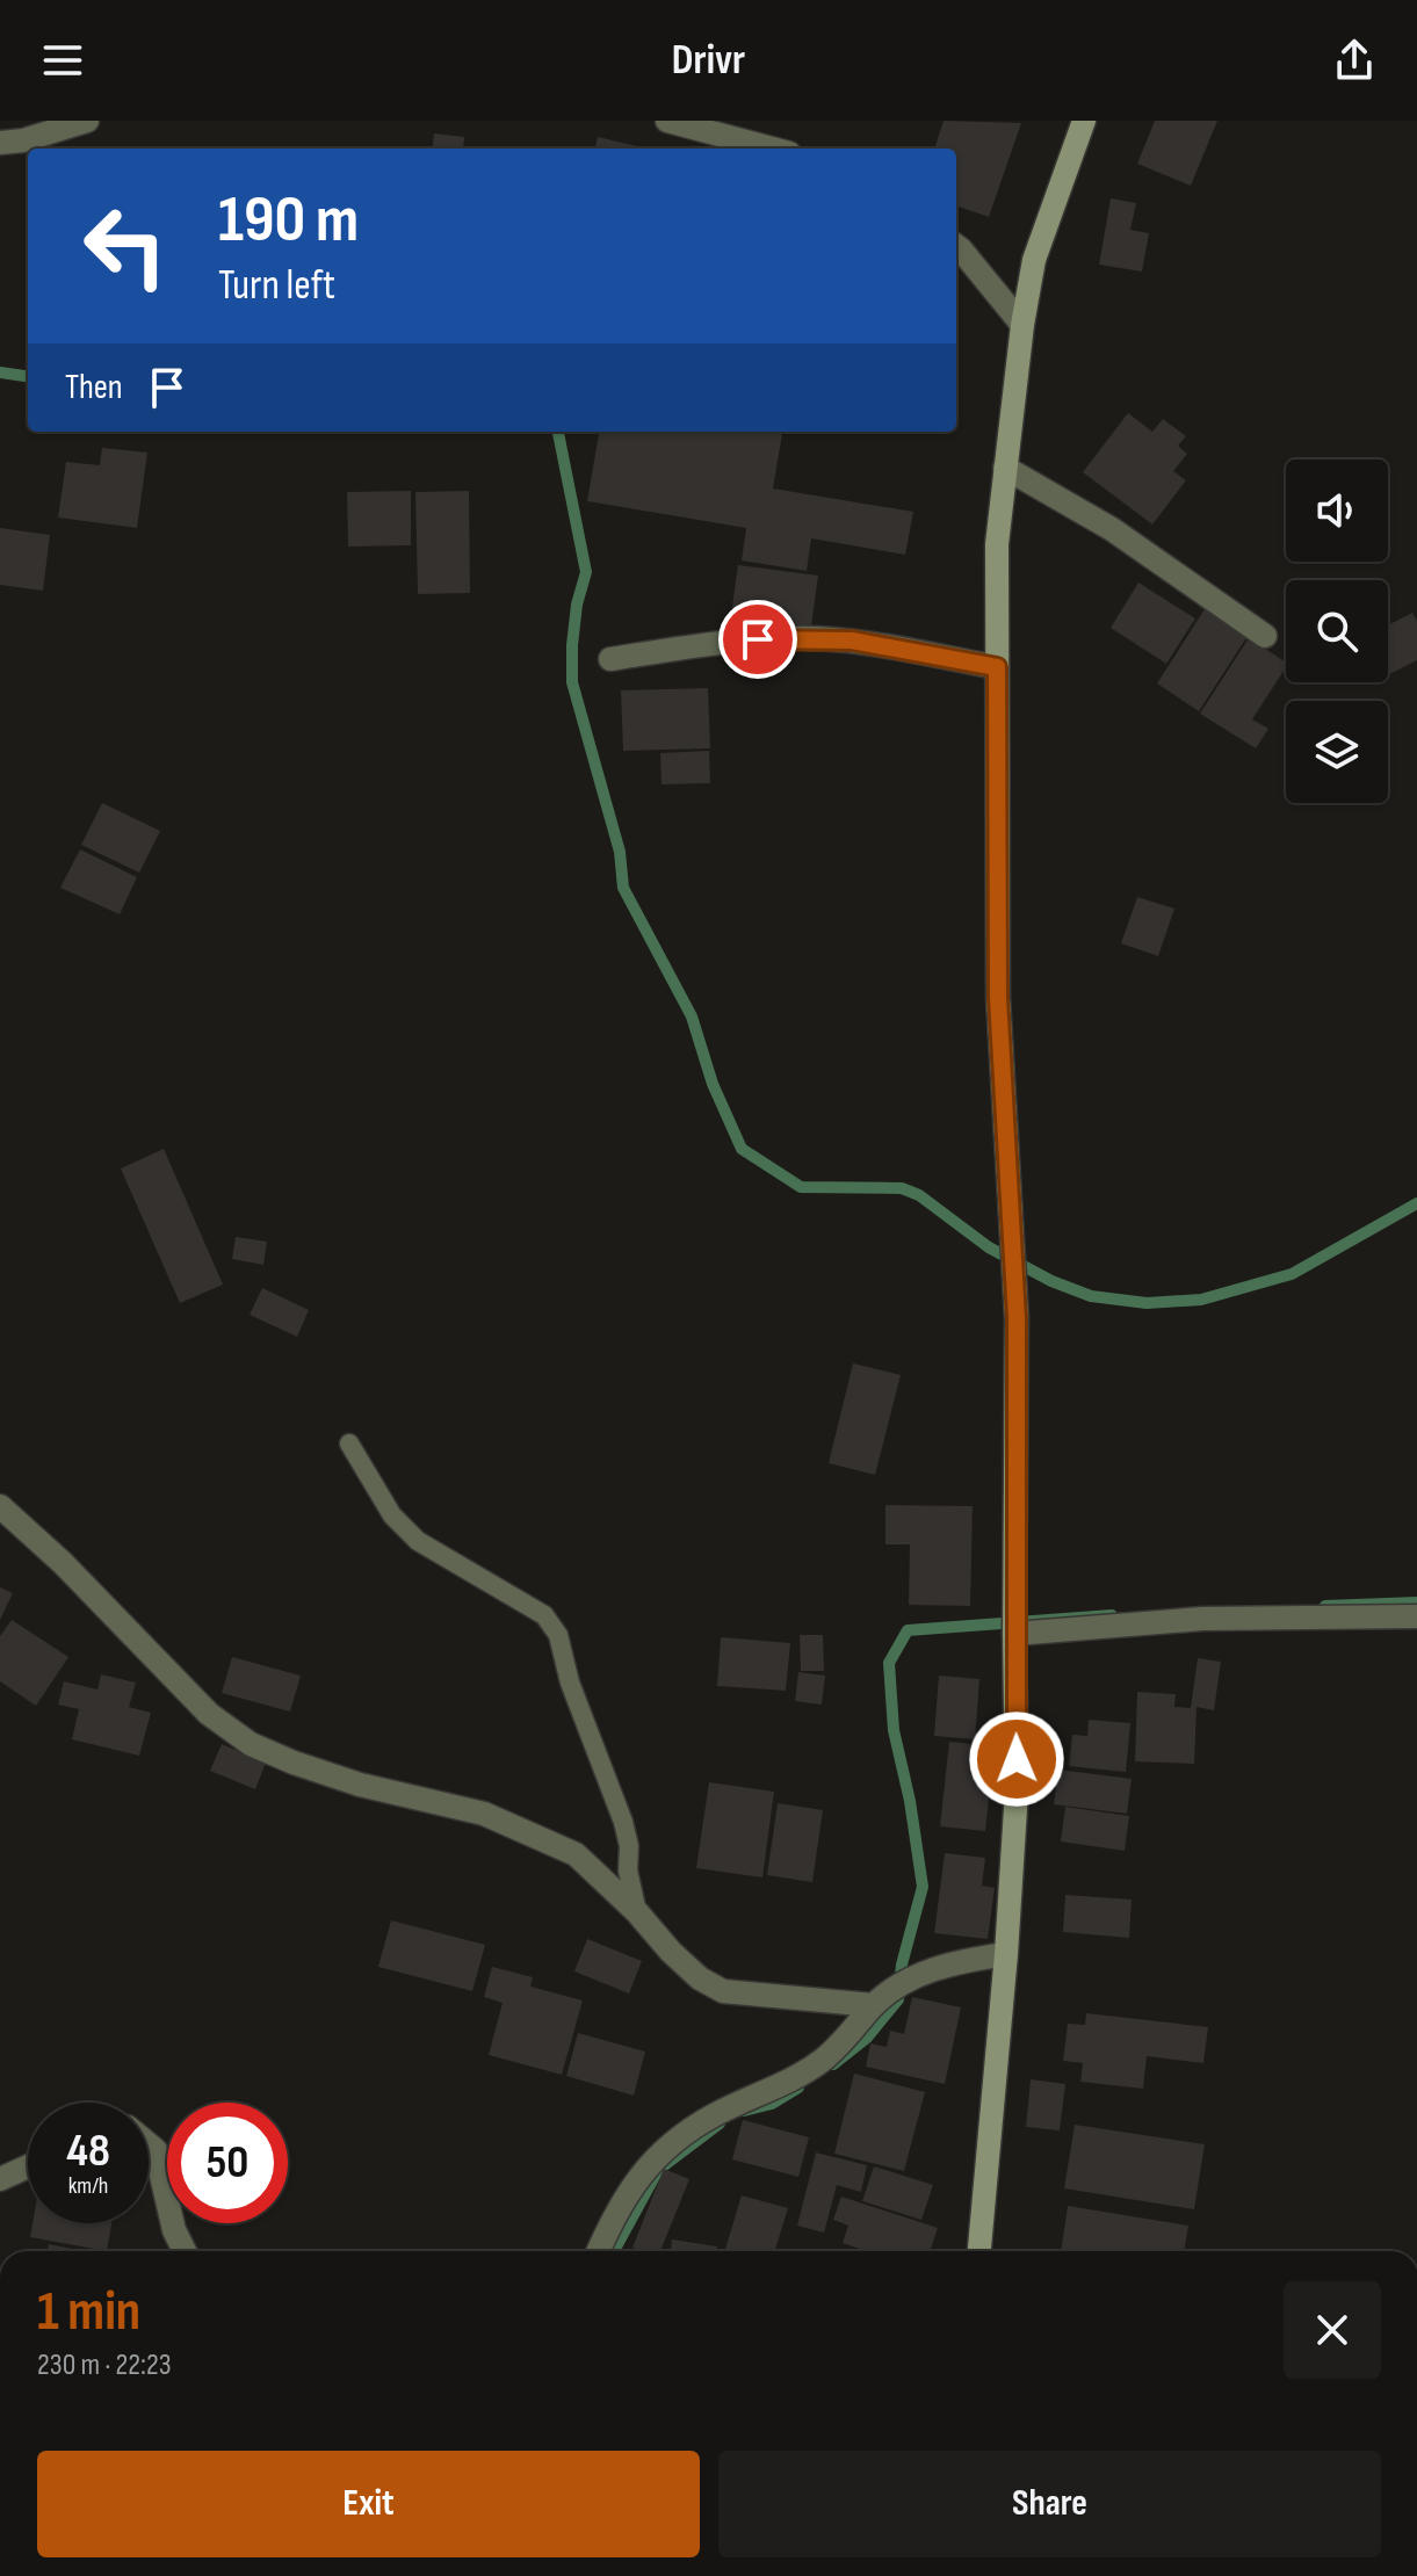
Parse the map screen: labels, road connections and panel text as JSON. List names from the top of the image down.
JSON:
{
  "page": {
    "header": "Drivr",
    "turn": ["190 m", "Turn left"],
    "then": "Then",
    "speed": "48 km/h",
    "limit": "50",
    "heading": ["1 min", "230 m · 22:23"],
    "buttons": ["Exit", "Share"]
  }
}
